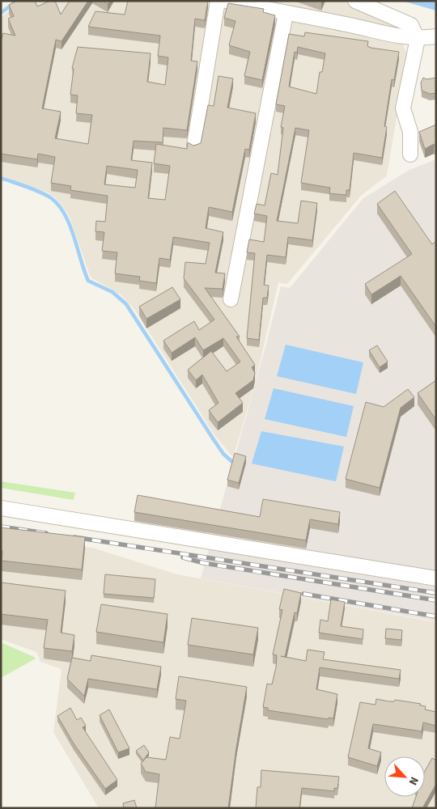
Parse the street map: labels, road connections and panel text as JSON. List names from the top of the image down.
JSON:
{
  "north": "bottom right"
}
